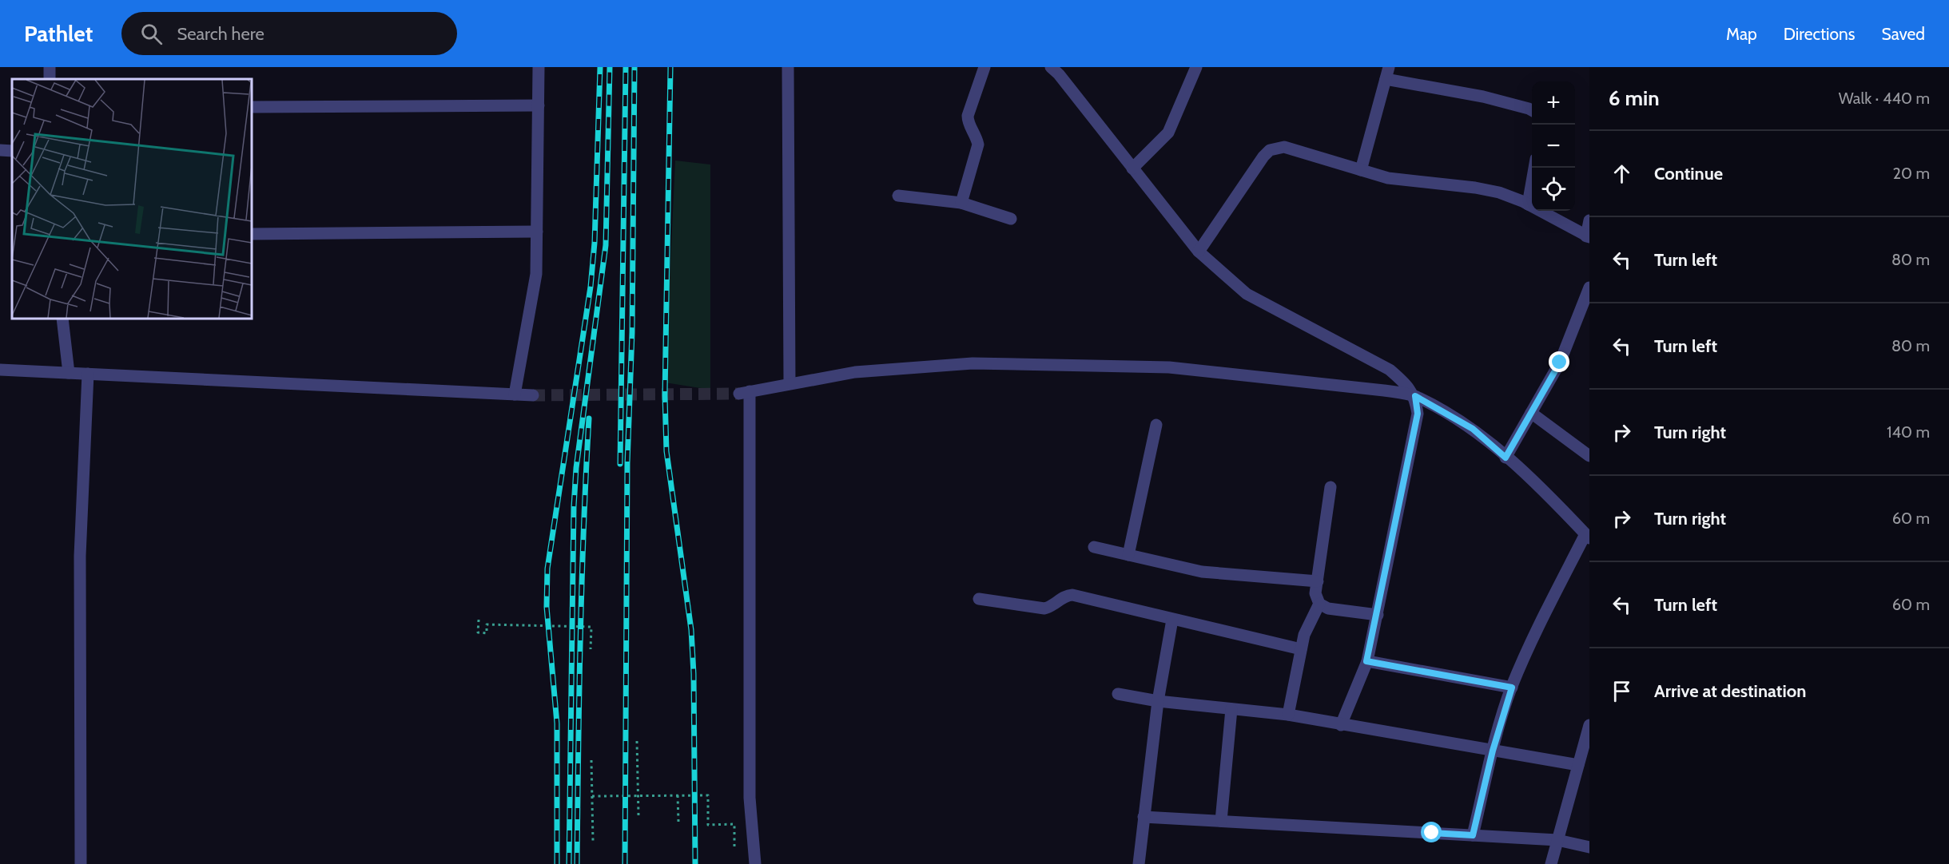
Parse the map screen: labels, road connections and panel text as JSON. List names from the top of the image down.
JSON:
{
  "page": {
    "header": "Pathlet",
    "search": "Search here",
    "nav": ["Map", "Directions", "Saved"],
    "heading": ["6 min", "Walk · 440 m"],
    "map_buttons": ["+", "−"],
    "list": [
      ["Continue", "20 m"],
      ["Turn left", "80 m"],
      ["Turn left", "80 m"],
      ["Turn right", "140 m"],
      ["Turn right", "60 m"],
      ["Turn left", "60 m"],
      "Arrive at destination"
    ]
  }
}
